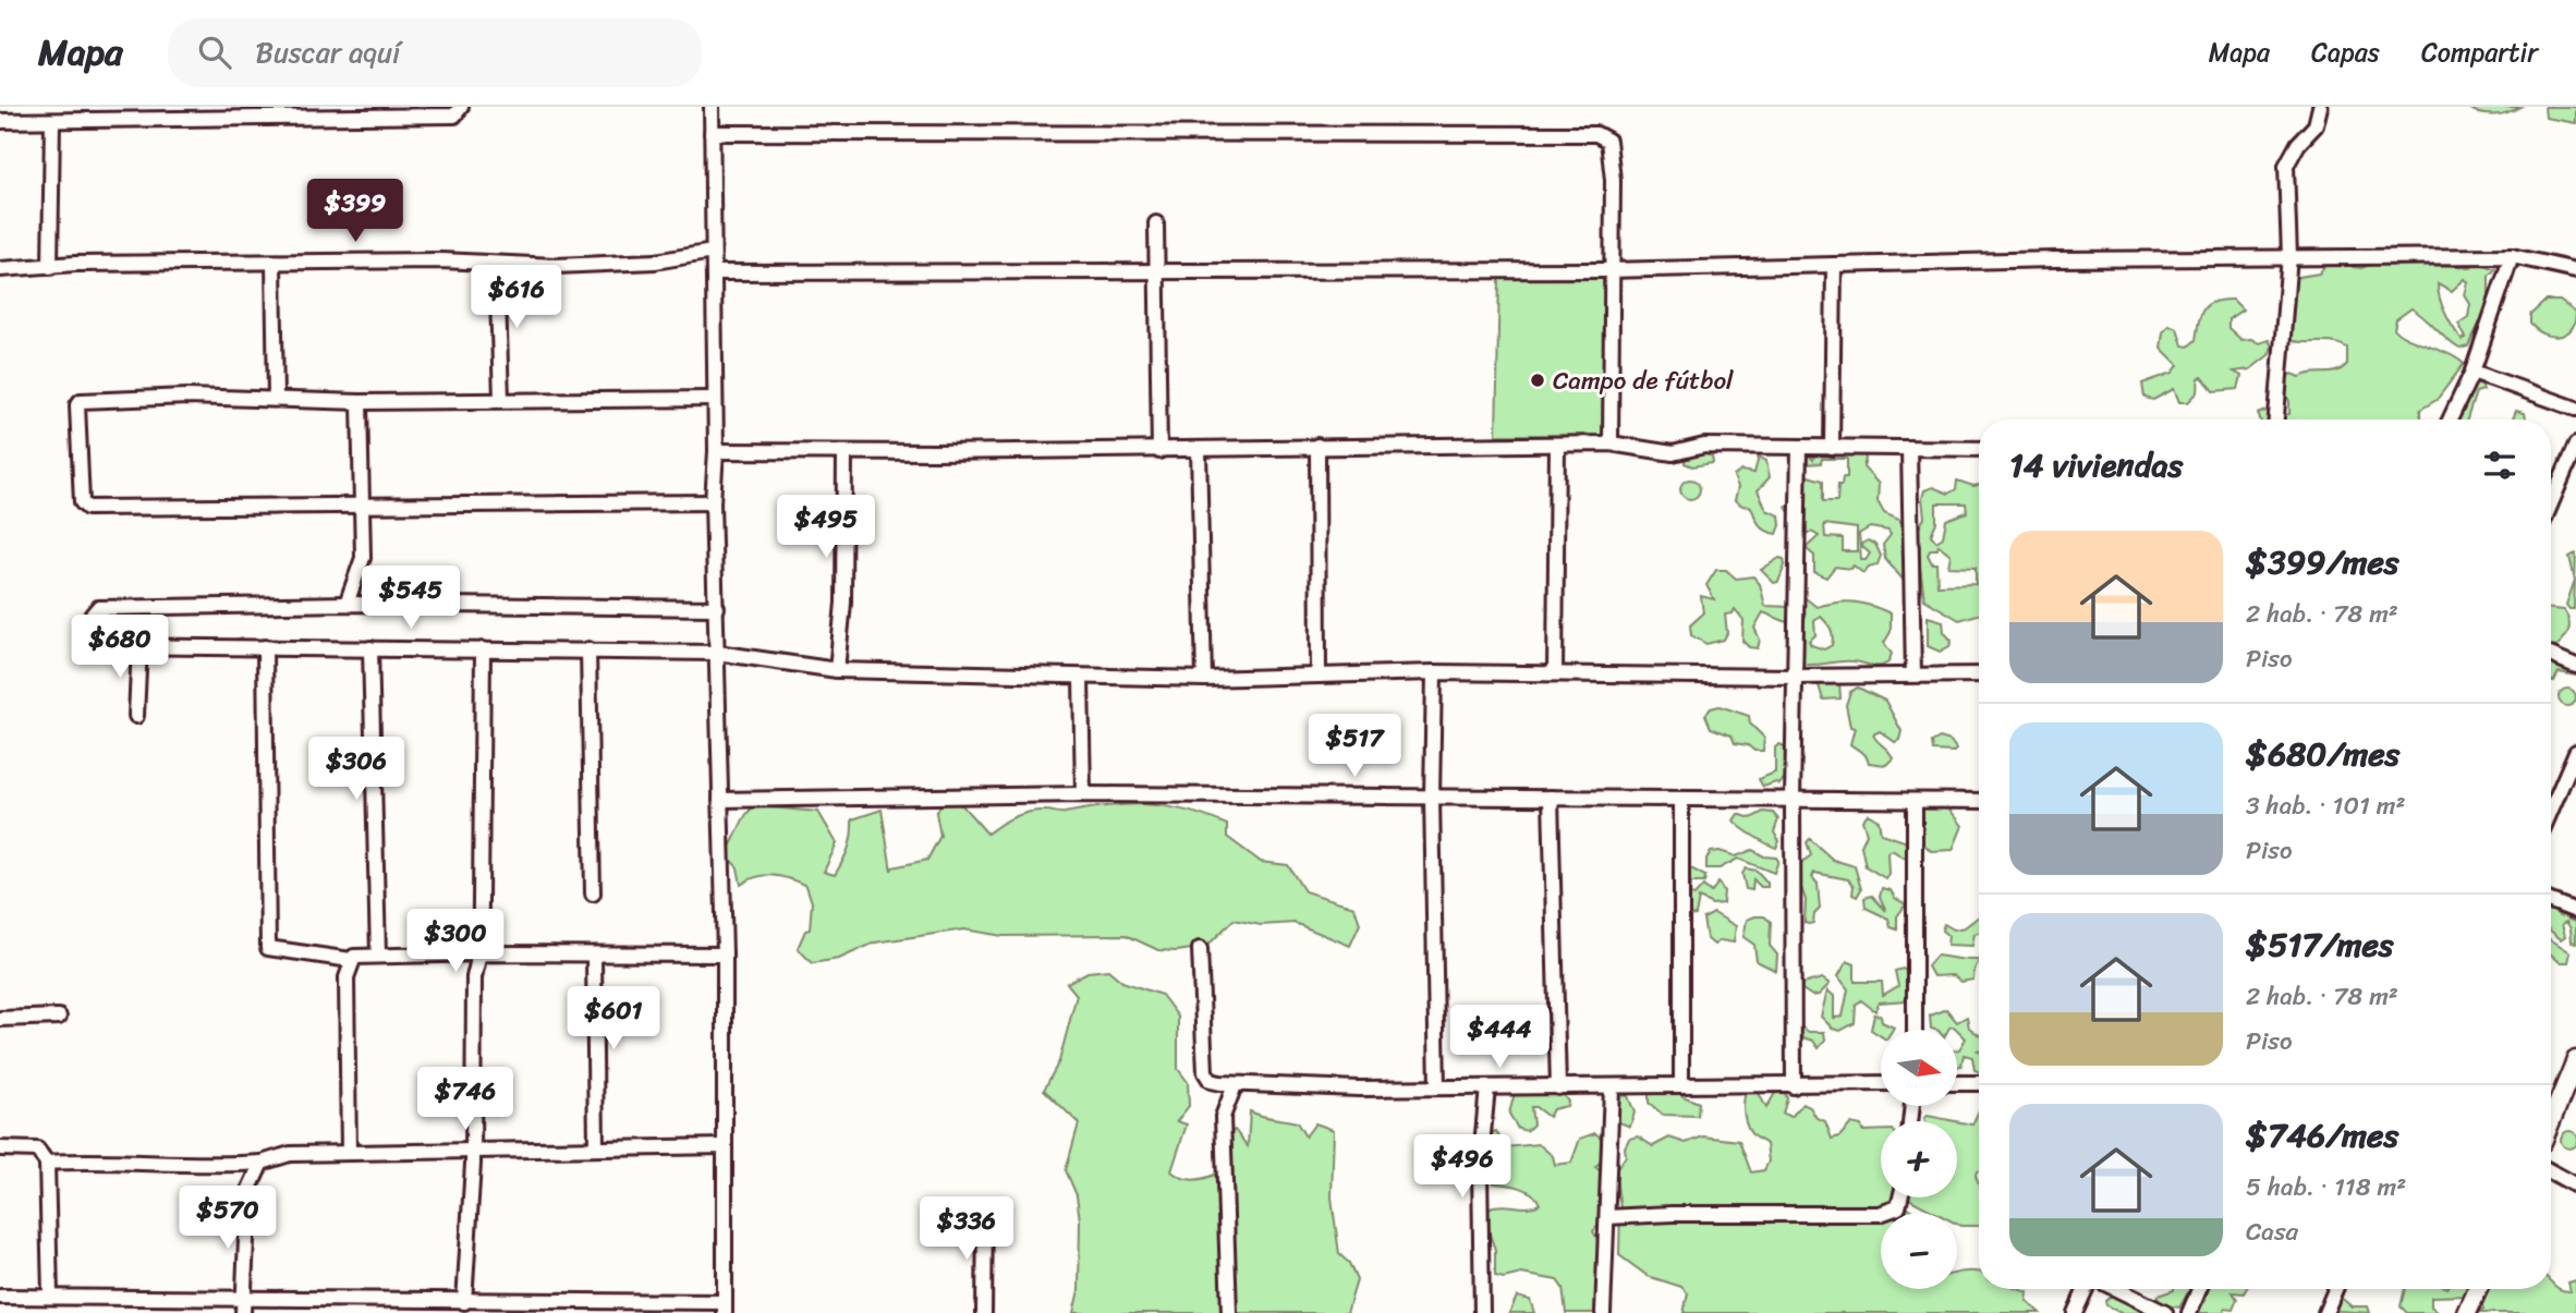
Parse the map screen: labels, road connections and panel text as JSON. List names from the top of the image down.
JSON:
{
  "places": ["Campo de fútbol"],
  "north": "right",
  "page": {
    "header": "Mapa",
    "search": "Buscar aquí",
    "nav": ["Mapa", "Capas", "Compartir"],
    "price": [
      "$399",
      "$616",
      "$495",
      "$545",
      "$680",
      "$517",
      "$306",
      "$300",
      "$601",
      "$444",
      "$746",
      "$496",
      "$570",
      "$336"
    ],
    "heading": "14 viviendas",
    "list": [
      {
        "name": "$399/mes",
        "note": "2 hab. · 78 m² · Piso"
      },
      {
        "name": "$680/mes",
        "note": "3 hab. · 101 m² · Piso"
      },
      {
        "name": "$517/mes",
        "note": "2 hab. · 78 m² · Piso"
      },
      {
        "name": "$746/mes",
        "note": "5 hab. · 118 m² · Casa"
      }
    ],
    "map_buttons": ["+", "−"]
  }
}
